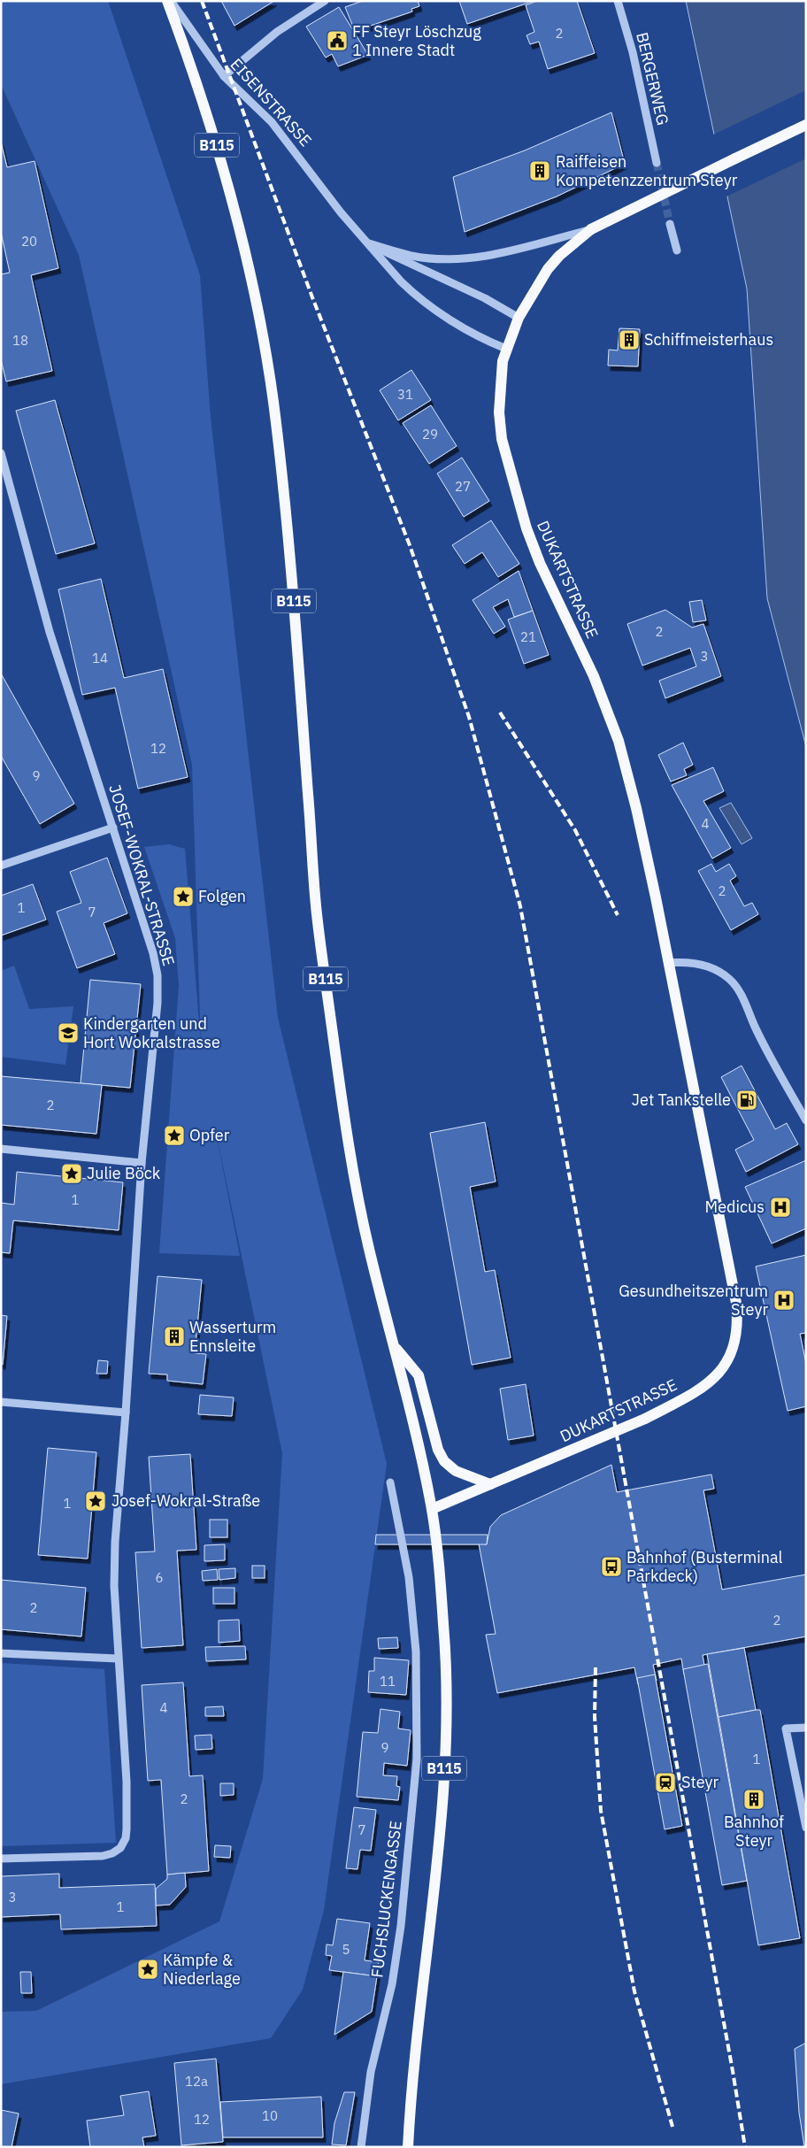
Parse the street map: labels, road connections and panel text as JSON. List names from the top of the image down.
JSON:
{
  "streets": {
    "main road": ["EISENSTRASSE", "B115", "DUKARTSTRASSE"],
    "street": ["BERGERWEG", "JOSEF-WOKRAL-STRASSE", "FUCHSLUCKENGASSE"]
  },
  "crossings": [
    ["EISENSTRASSE", "B115"],
    ["EISENSTRASSE", "DUKARTSTRASSE"],
    ["B115", "DUKARTSTRASSE"]
  ],
  "places": {
    "public building": ["FF Steyr Löschzug 1 Innere Stadt"],
    "building": [
      "Raiffeisen Kompetenzzentrum Steyr",
      "Schiffmeisterhaus",
      "Wasserturm Ennsleite",
      "Bahnhof Steyr"
    ],
    "place": [
      "Folgen",
      "Opfer",
      "Julie Böck",
      "Josef-Wokral-Straße",
      "Kämpfe & Niederlage"
    ],
    "school or university": ["Kindergarten und Hort Wokralstrasse"],
    "fuel station": ["Jet Tankstelle"],
    "hospital": ["Medicus", "Gesundheitszentrum Steyr"],
    "bus stop": ["Bahnhof (Busterminal Parkdeck)"],
    "station": ["Steyr"]
  },
  "house_numbers": [
    "2",
    "20",
    "18",
    "31",
    "29",
    "27",
    "2",
    "21",
    "3",
    "14",
    "12",
    "9",
    "4",
    "2",
    "1",
    "7",
    "2",
    "1",
    "1",
    "6",
    "2",
    "2",
    "11",
    "4",
    "9",
    "1",
    "2",
    "7",
    "3",
    "1",
    "5",
    "12a",
    "10",
    "12"
  ]
}
